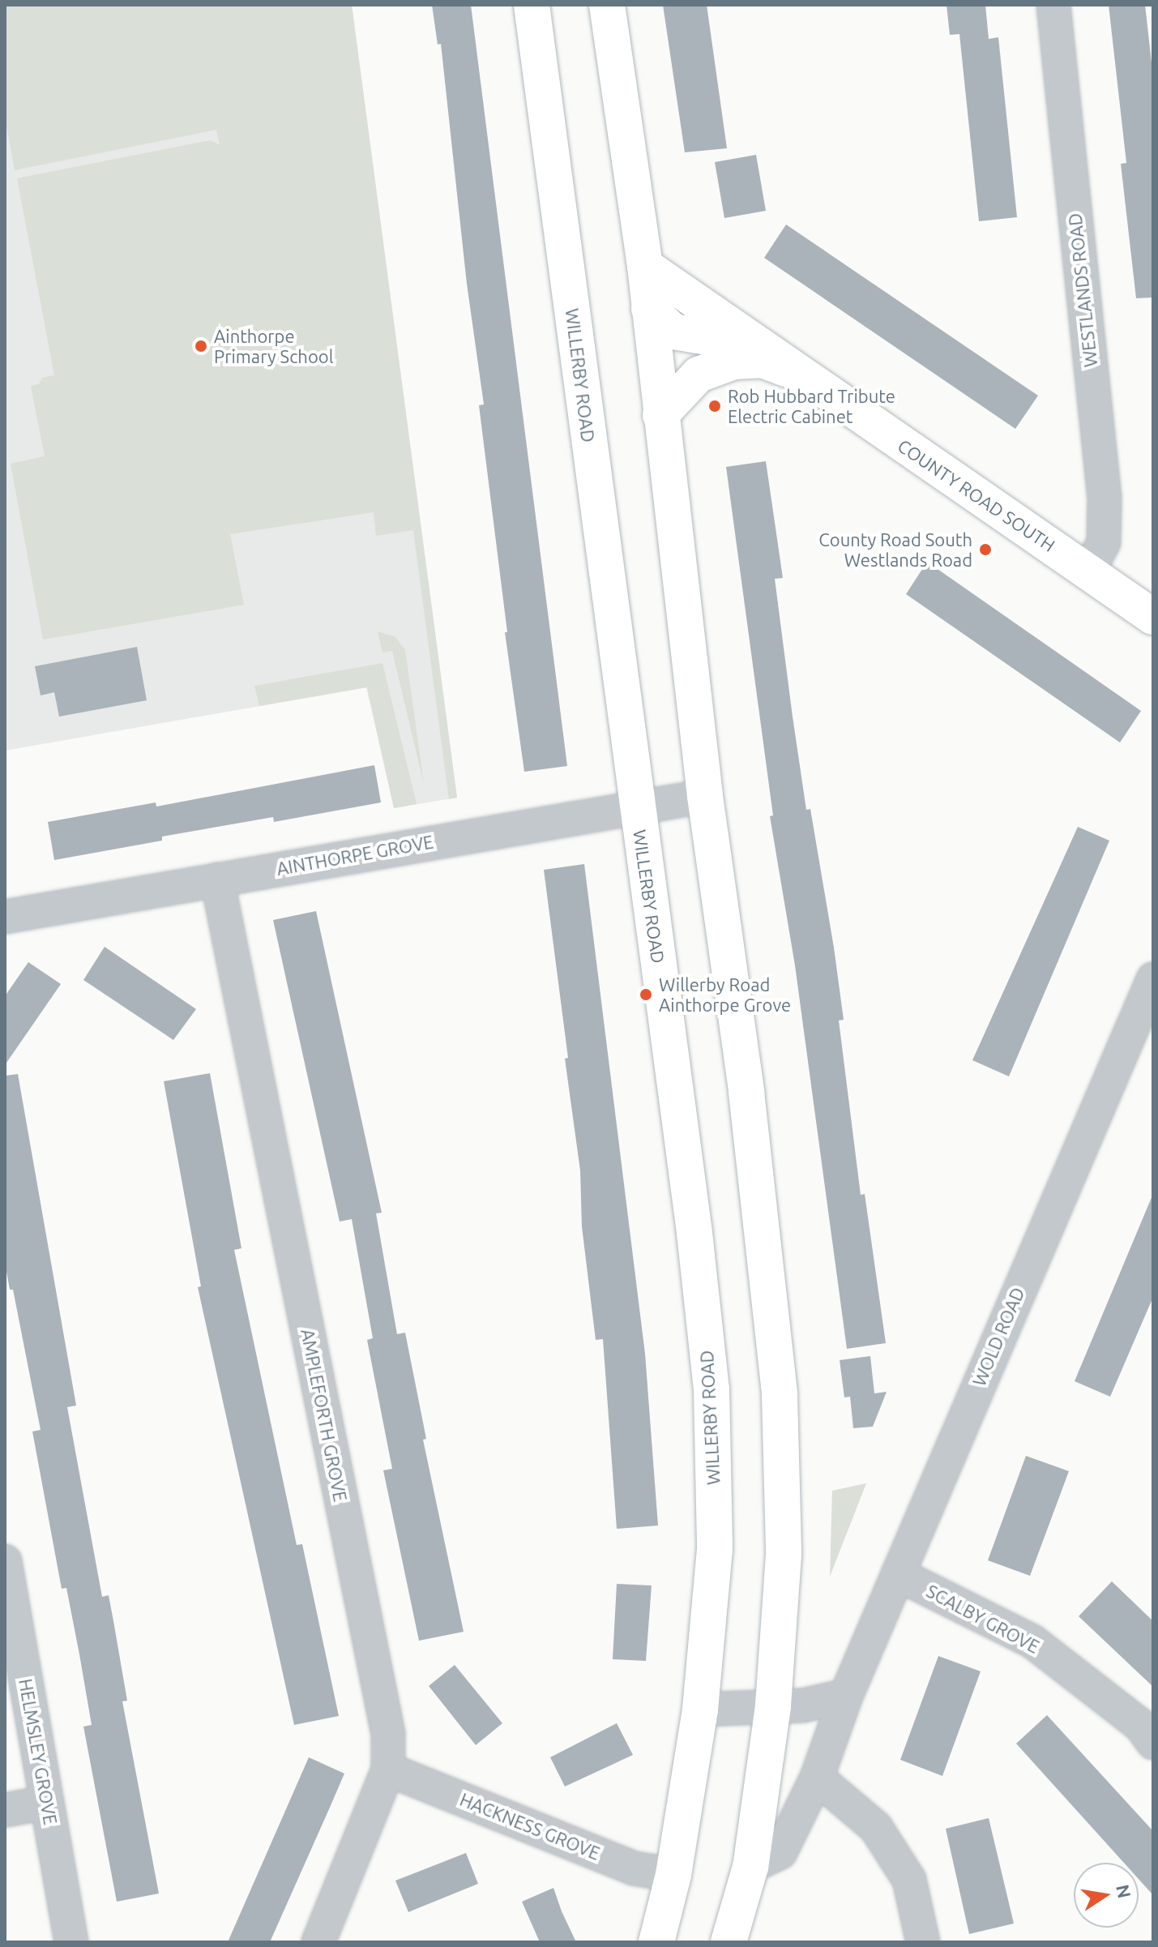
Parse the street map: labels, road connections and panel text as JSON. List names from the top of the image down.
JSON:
{
  "streets": {
    "street": [
      "WESTLANDS ROAD",
      "WILLERBY ROAD",
      "COUNTY ROAD SOUTH",
      "AINTHORPE GROVE",
      "WOLD ROAD",
      "AMPLEFORTH GROVE",
      "SCALBY GROVE",
      "HELMSLEY GROVE",
      "HACKNESS GROVE"
    ]
  },
  "crossings": [
    ["WESTLANDS ROAD", "COUNTY ROAD SOUTH"],
    ["WILLERBY ROAD", "AINTHORPE GROVE"],
    ["WILLERBY ROAD", "HACKNESS GROVE"],
    ["AINTHORPE GROVE", "AMPLEFORTH GROVE"],
    ["WOLD ROAD", "SCALBY GROVE"],
    ["AMPLEFORTH GROVE", "HACKNESS GROVE"]
  ],
  "places": [
    "Ainthorpe Primary School",
    "Rob Hubbard Tribute Electric Cabinet",
    "County Road South Westlands Road",
    "Willerby Road Ainthorpe Grove"
  ],
  "north": "right"
}
